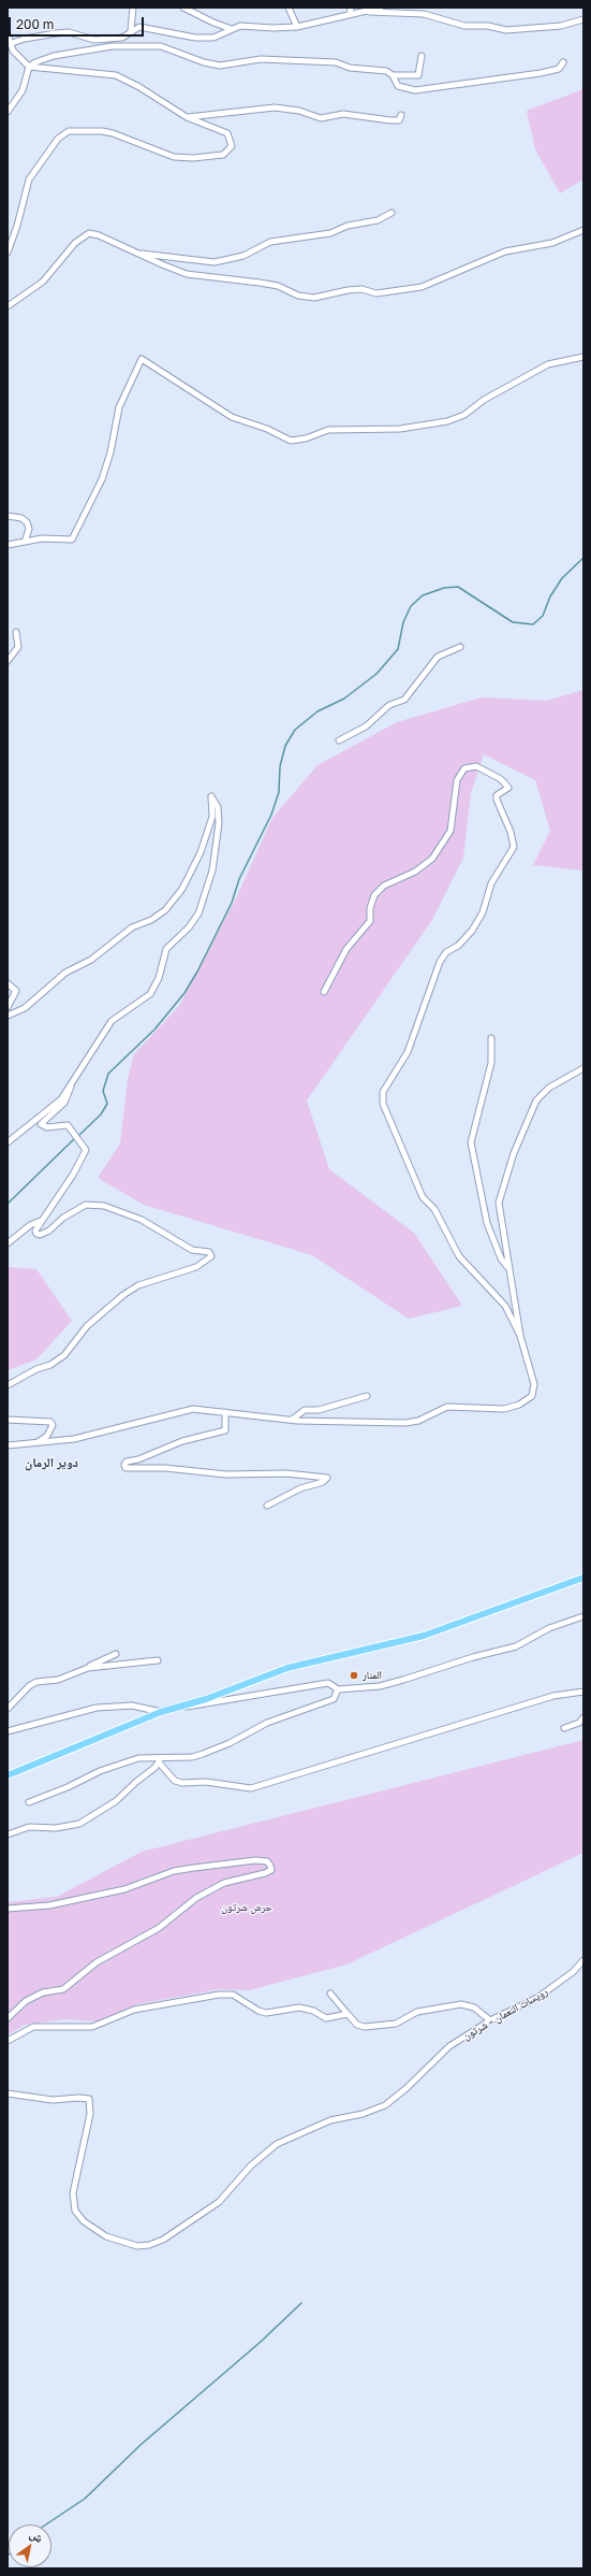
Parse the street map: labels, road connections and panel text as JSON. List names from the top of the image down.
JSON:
{
  "streets": {
    "street": ["رويسات النعمان - شرتون"]
  },
  "districts": ["دوير الرمان"],
  "parks": ["حرش شرتون"],
  "places": ["المنار"],
  "scale_bar": "200 m",
  "north": "top right"
}
